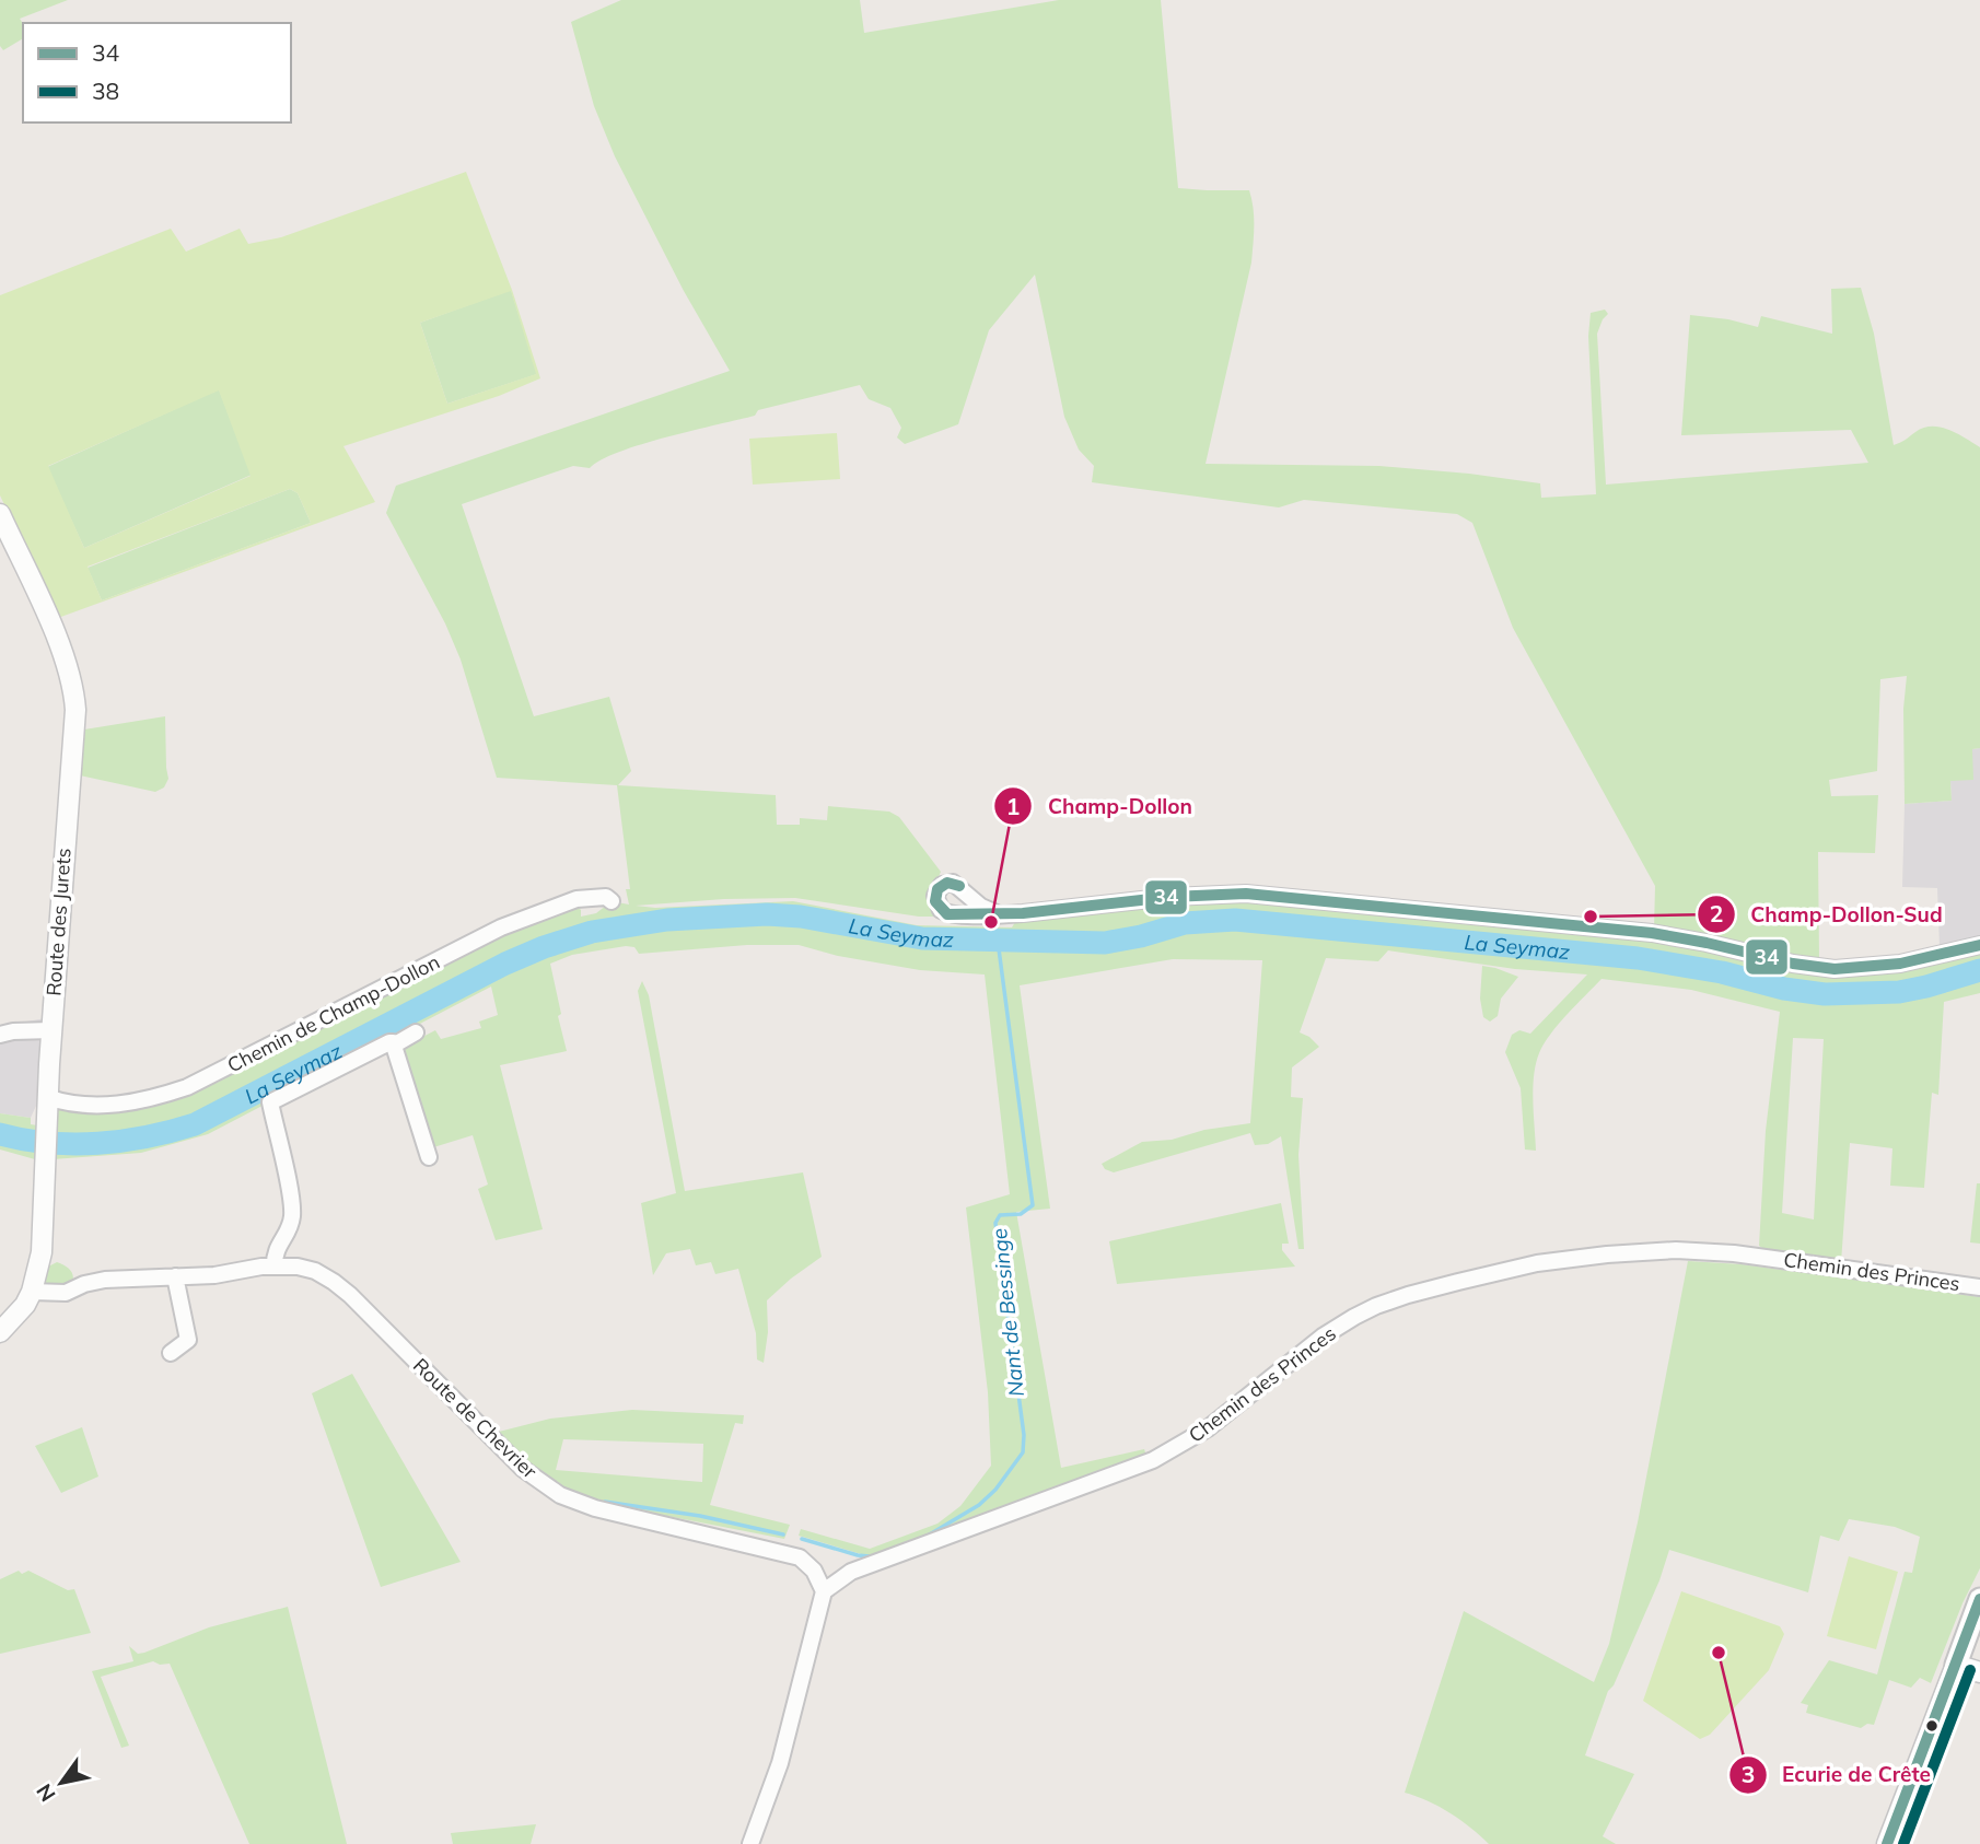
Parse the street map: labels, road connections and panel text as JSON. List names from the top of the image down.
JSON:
{
  "streets": {
    "street": [
      "Route des Jurets",
      "Chemin de Champ-Dollon",
      "Chemin des Princes",
      "Route de Chevrier"
    ]
  },
  "crossings": [
    ["Route des Jurets", "Chemin de Champ-Dollon"],
    ["Route des Jurets", "Route de Chevrier"],
    ["Chemin des Princes", "Route de Chevrier"]
  ],
  "water": ["La Seymaz", "Nant de Bessinge"],
  "places": ["Champ-Dollon-Sud", "Champ-Dollon", "Ecurie de Crête"],
  "lines": ["transit line 34", "transit line 38"],
  "legend": ["34", "38"],
  "north": "bottom left"
}
